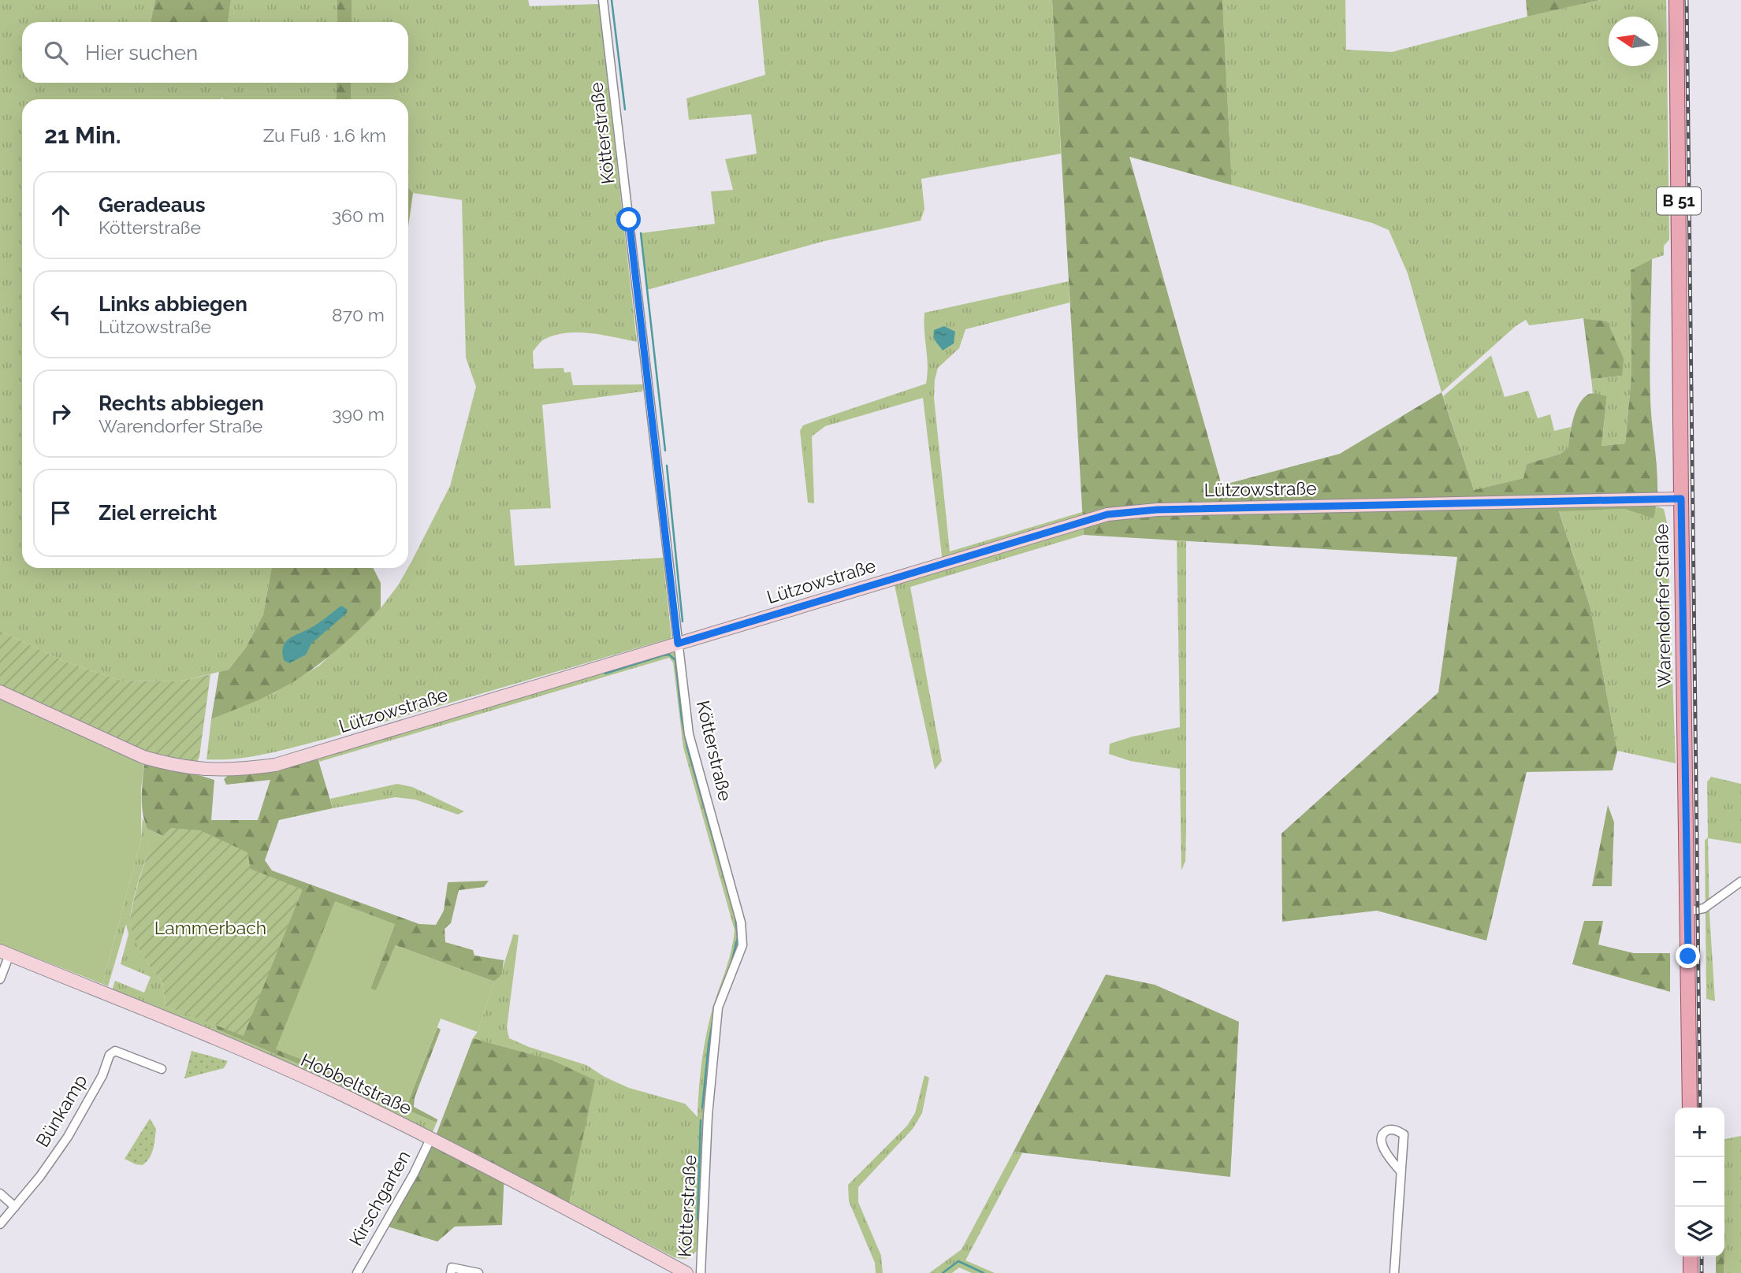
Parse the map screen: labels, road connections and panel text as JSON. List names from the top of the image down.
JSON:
{
  "streets": {
    "main road": ["B 51", "Warendorfer Straße"],
    "street": [
      "Kötterstraße",
      "Lützowstraße",
      "Hobbeltstraße",
      "Bünkamp",
      "Kirschgarten"
    ]
  },
  "crossings": [
    ["Kötterstraße", "Lützowstraße"],
    ["Lützowstraße", "Warendorfer Straße"],
    ["Hobbeltstraße", "Kirschgarten"]
  ],
  "parks": ["Lammerbach"],
  "north": "left",
  "page": {
    "search": "Hier suchen",
    "heading": ["21 Min.", "Zu Fuß · 1.6 km"],
    "list": [
      ["Geradeaus", "Kötterstraße", "360 m"],
      ["Links abbiegen", "Lützowstraße", "870 m"],
      ["Rechts abbiegen", "Warendorfer Straße", "390 m"],
      "Ziel erreicht"
    ],
    "map_buttons": ["+", "−"]
  }
}
